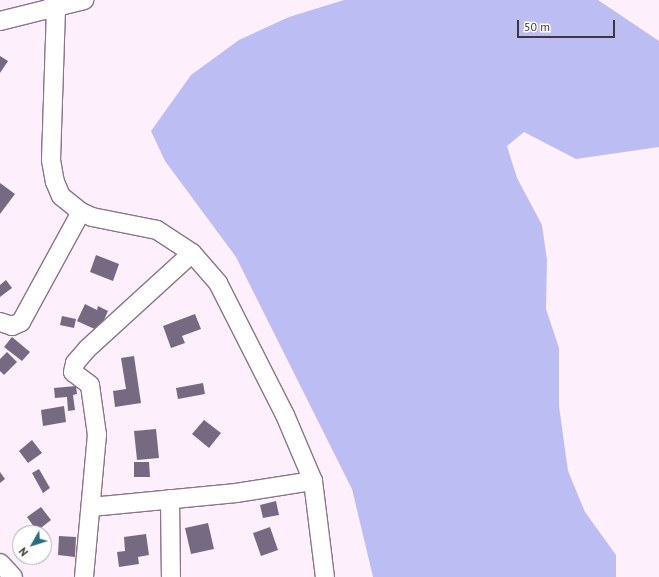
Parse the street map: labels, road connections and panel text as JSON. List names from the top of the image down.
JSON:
{
  "scale_bar": "50 m",
  "north": "bottom left"
}
